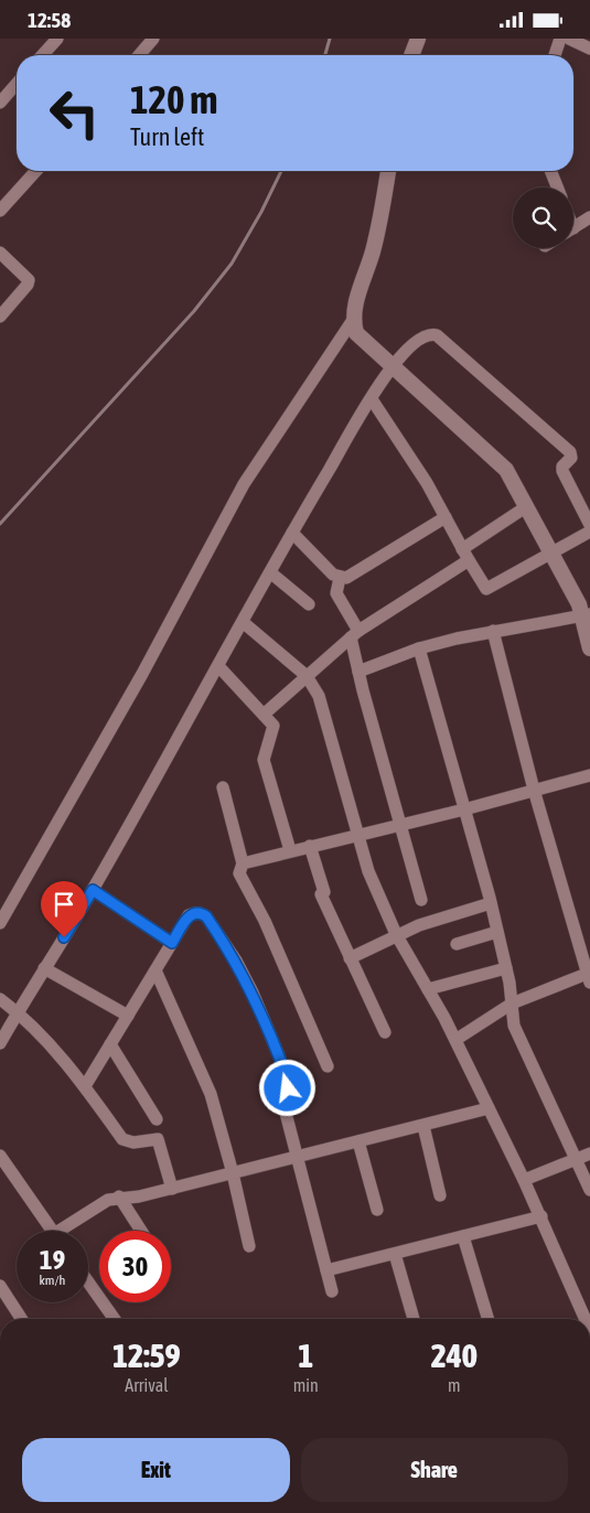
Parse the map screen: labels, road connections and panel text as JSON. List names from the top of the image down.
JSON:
{
  "page": {
    "status": "12:58",
    "turn": ["120 m", "Turn left"],
    "speed": "19 km/h",
    "limit": "30",
    "eta": [
      "12:59",
      "Arrival",
      "1",
      "min",
      "240",
      "m"
    ],
    "buttons": ["Exit", "Share"]
  }
}
